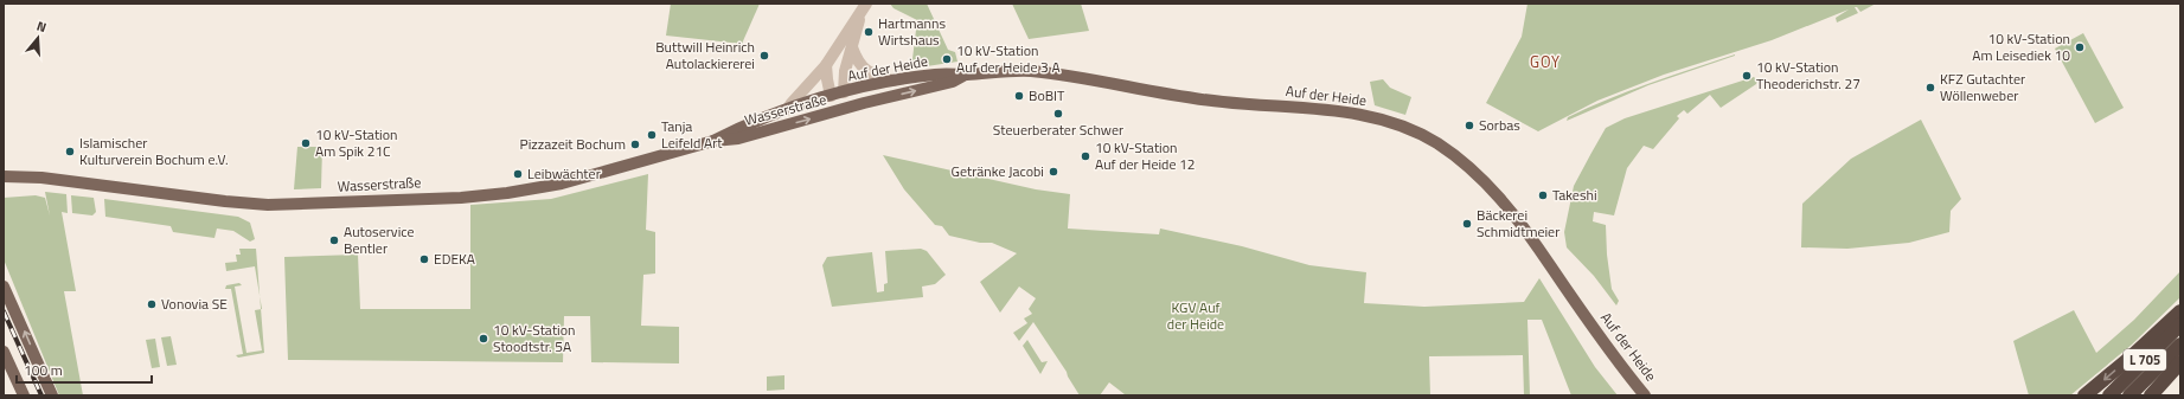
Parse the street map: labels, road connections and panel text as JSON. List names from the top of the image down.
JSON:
{
  "streets": {
    "highway": ["L 705"],
    "main road": ["Auf der Heide", "Wasserstraße"]
  },
  "crossings": [
    ["Auf der Heide", "Wasserstraße"]
  ],
  "districts": ["GOY"],
  "parks": ["KGV Auf der Heide"],
  "places": [
    "Hartmanns Wirtshaus",
    "10 kV-Station Am Leisediek 10",
    "Buttwill Heinrich Autolackiererei",
    "10 kV-Station Auf der Heide 3 A",
    "10 kV-Station Theoderichstr. 27",
    "KFZ Gutachter Wöllenweber",
    "BoBIT",
    "Steuerberater Schwer",
    "Sorbas",
    "Tanja Leifeld Art",
    "10 kV-Station Am Spik 21C",
    "Pizzazeit Bochum",
    "Islamischer Kulturverein Bochum e.V.",
    "10 kV-Station Auf der Heide 12",
    "Getränke Jacobi",
    "Leibwächter",
    "Takeshi",
    "Bäckerei Schmidtmeier",
    "Autoservice Bentler",
    "EDEKA",
    "Vonovia SE",
    "10 kV-Station Stoodtstr. 5A"
  ],
  "scale_bar": "100 m",
  "north": "top"
}
